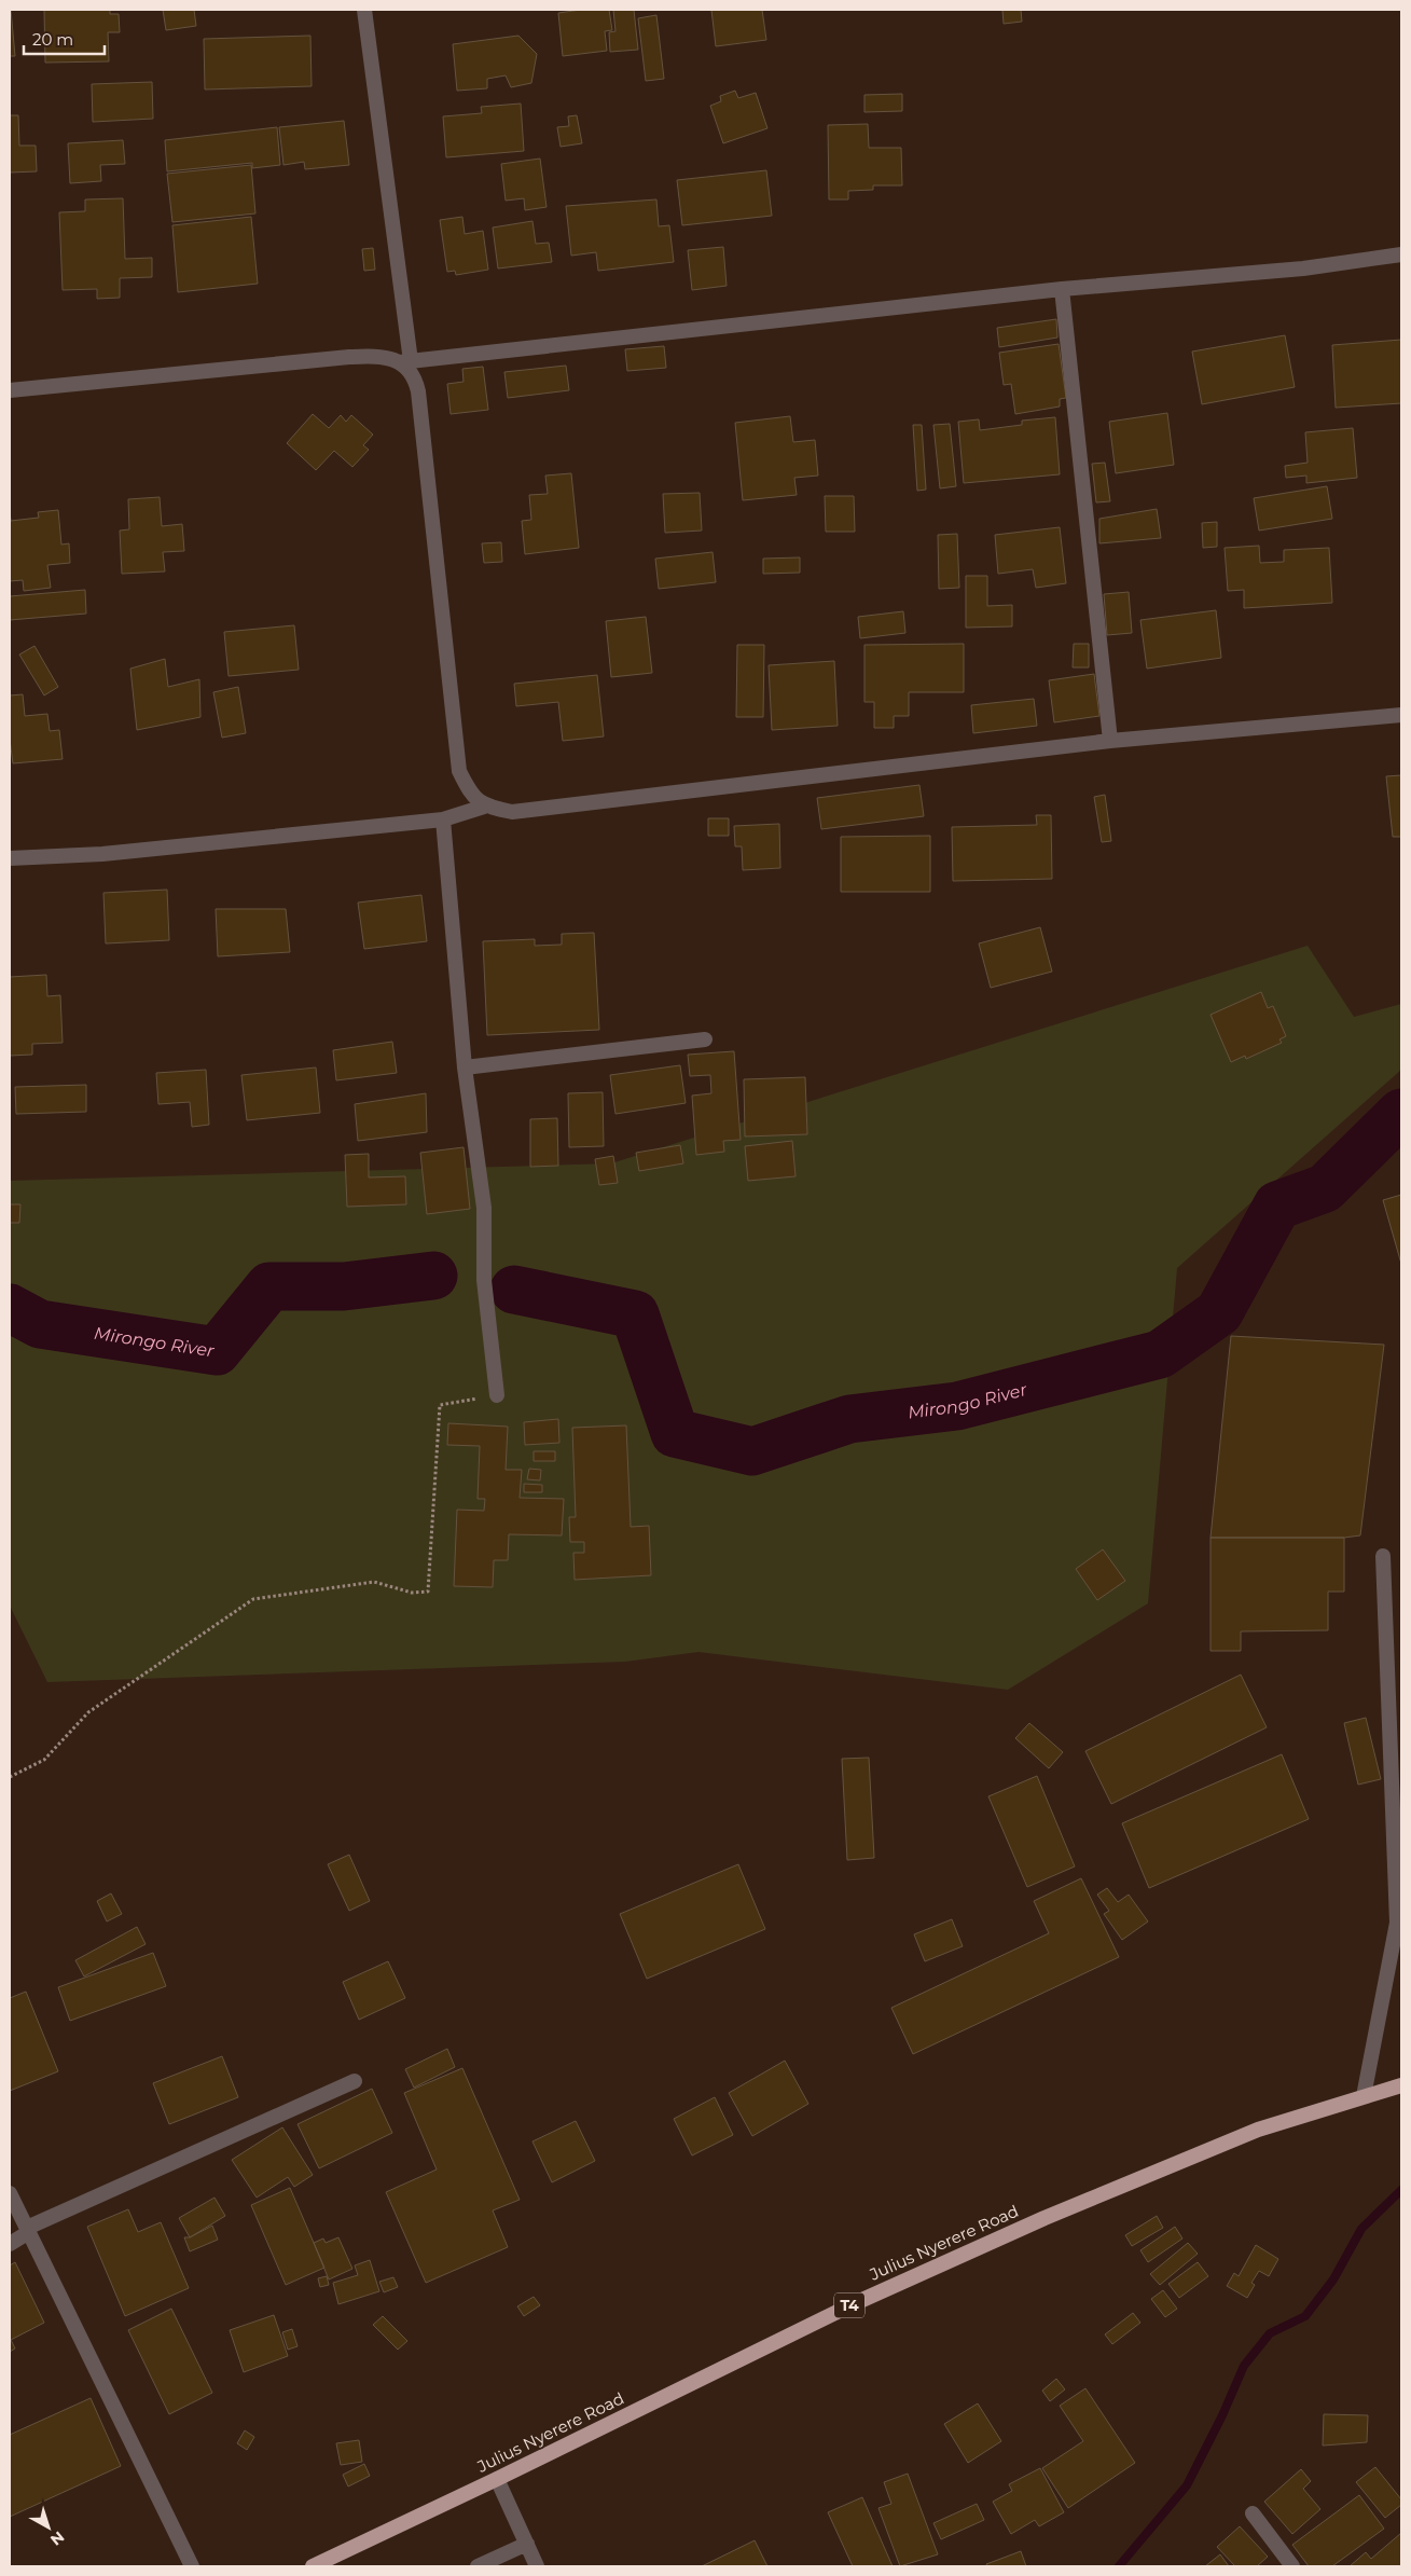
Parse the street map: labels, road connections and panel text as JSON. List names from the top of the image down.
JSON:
{
  "streets": {
    "highway": ["Julius Nyerere Road", "T4"]
  },
  "water": ["Mirongo River"],
  "scale_bar": "20 m",
  "north": "bottom right"
}
